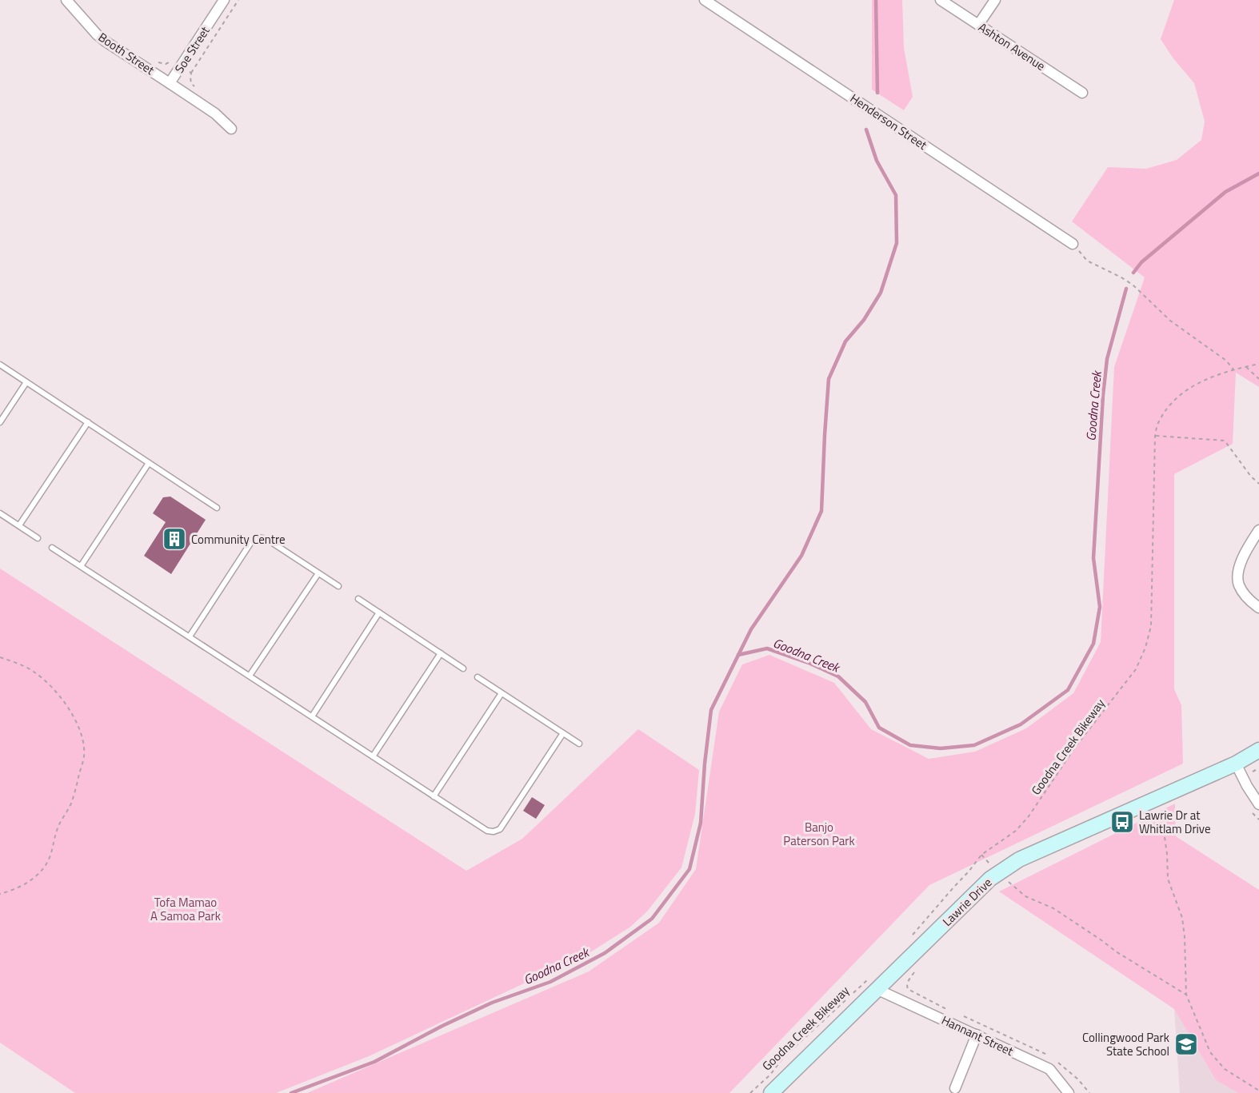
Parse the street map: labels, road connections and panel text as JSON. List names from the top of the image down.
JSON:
{
  "streets": {
    "street": [
      "Ashton Avenue",
      "Soe Street",
      "Booth Street",
      "Henderson Street",
      "Lawrie Drive",
      "Hannant Street"
    ],
    "path": ["Goodna Creek Bikeway"]
  },
  "crossings": [
    ["Soe Street", "Booth Street"],
    ["Lawrie Drive", "Hannant Street"]
  ],
  "water": ["Goodna Creek"],
  "parks": ["Banjo Paterson Park", "Tofa Mamao A Samoa Park"],
  "places": {
    "building": ["Community Centre"],
    "bus stop": ["Lawrie Dr at Whitlam Drive"],
    "school or university": ["Collingwood Park State School"]
  }
}
